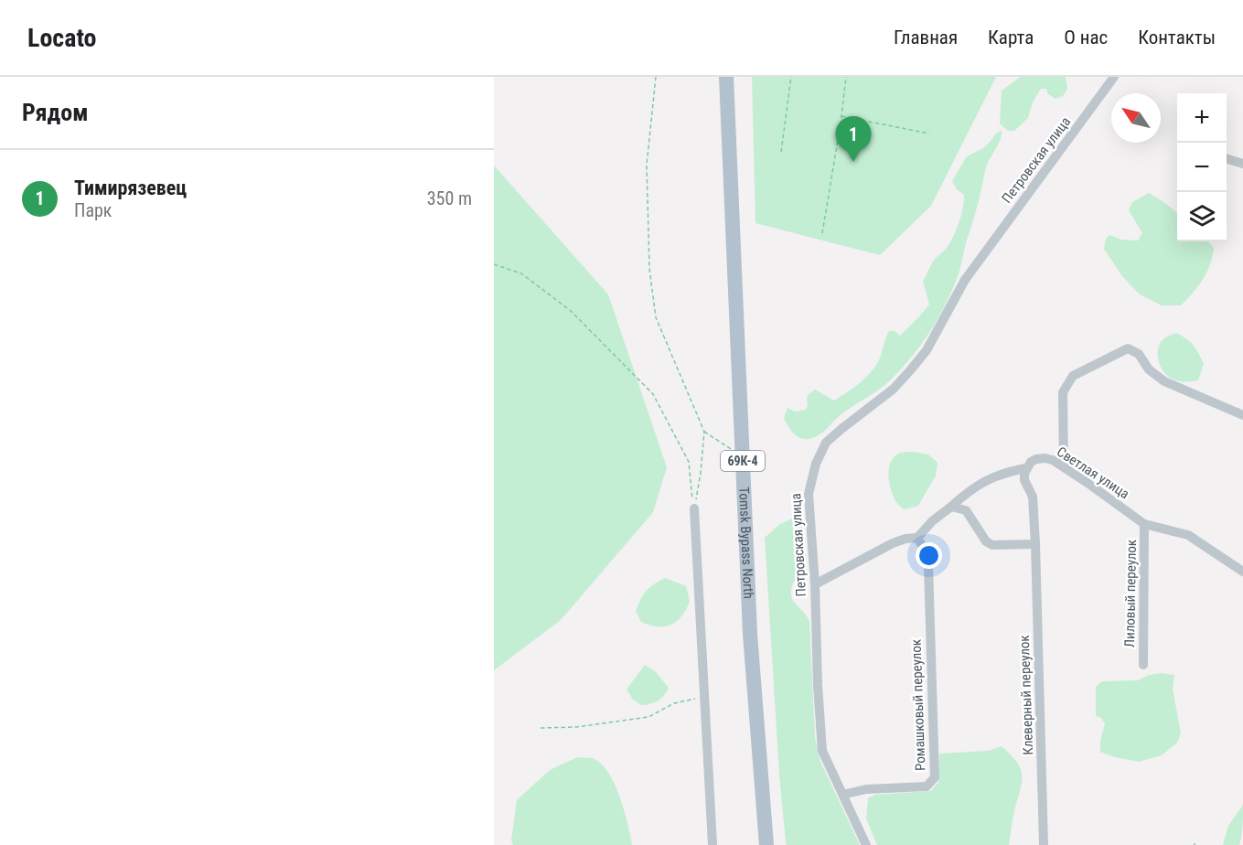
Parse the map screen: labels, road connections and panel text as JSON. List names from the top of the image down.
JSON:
{
  "streets": {
    "main road": ["69К-4", "Tomsk Bypass North"],
    "street": [
      "Петровская улица",
      "Светлая улица",
      "Лиловый переулок",
      "Клеверный переулок",
      "Ромашковый переулок"
    ]
  },
  "crossings": [
    ["Петровская улица", "Ромашковый переулок"],
    ["Светлая улица", "Лиловый переулок"]
  ],
  "north": "top left",
  "page": {
    "header": "Locato",
    "nav": [
      "Главная",
      "Карта",
      "О нас",
      "Контакты"
    ],
    "heading": "Рядом",
    "map_buttons": ["+", "−"],
    "pins": "1",
    "list": [
      {
        "mark": "1",
        "name": "Тимирязевец",
        "note": "Парк",
        "value": "350 m"
      }
    ]
  }
}
